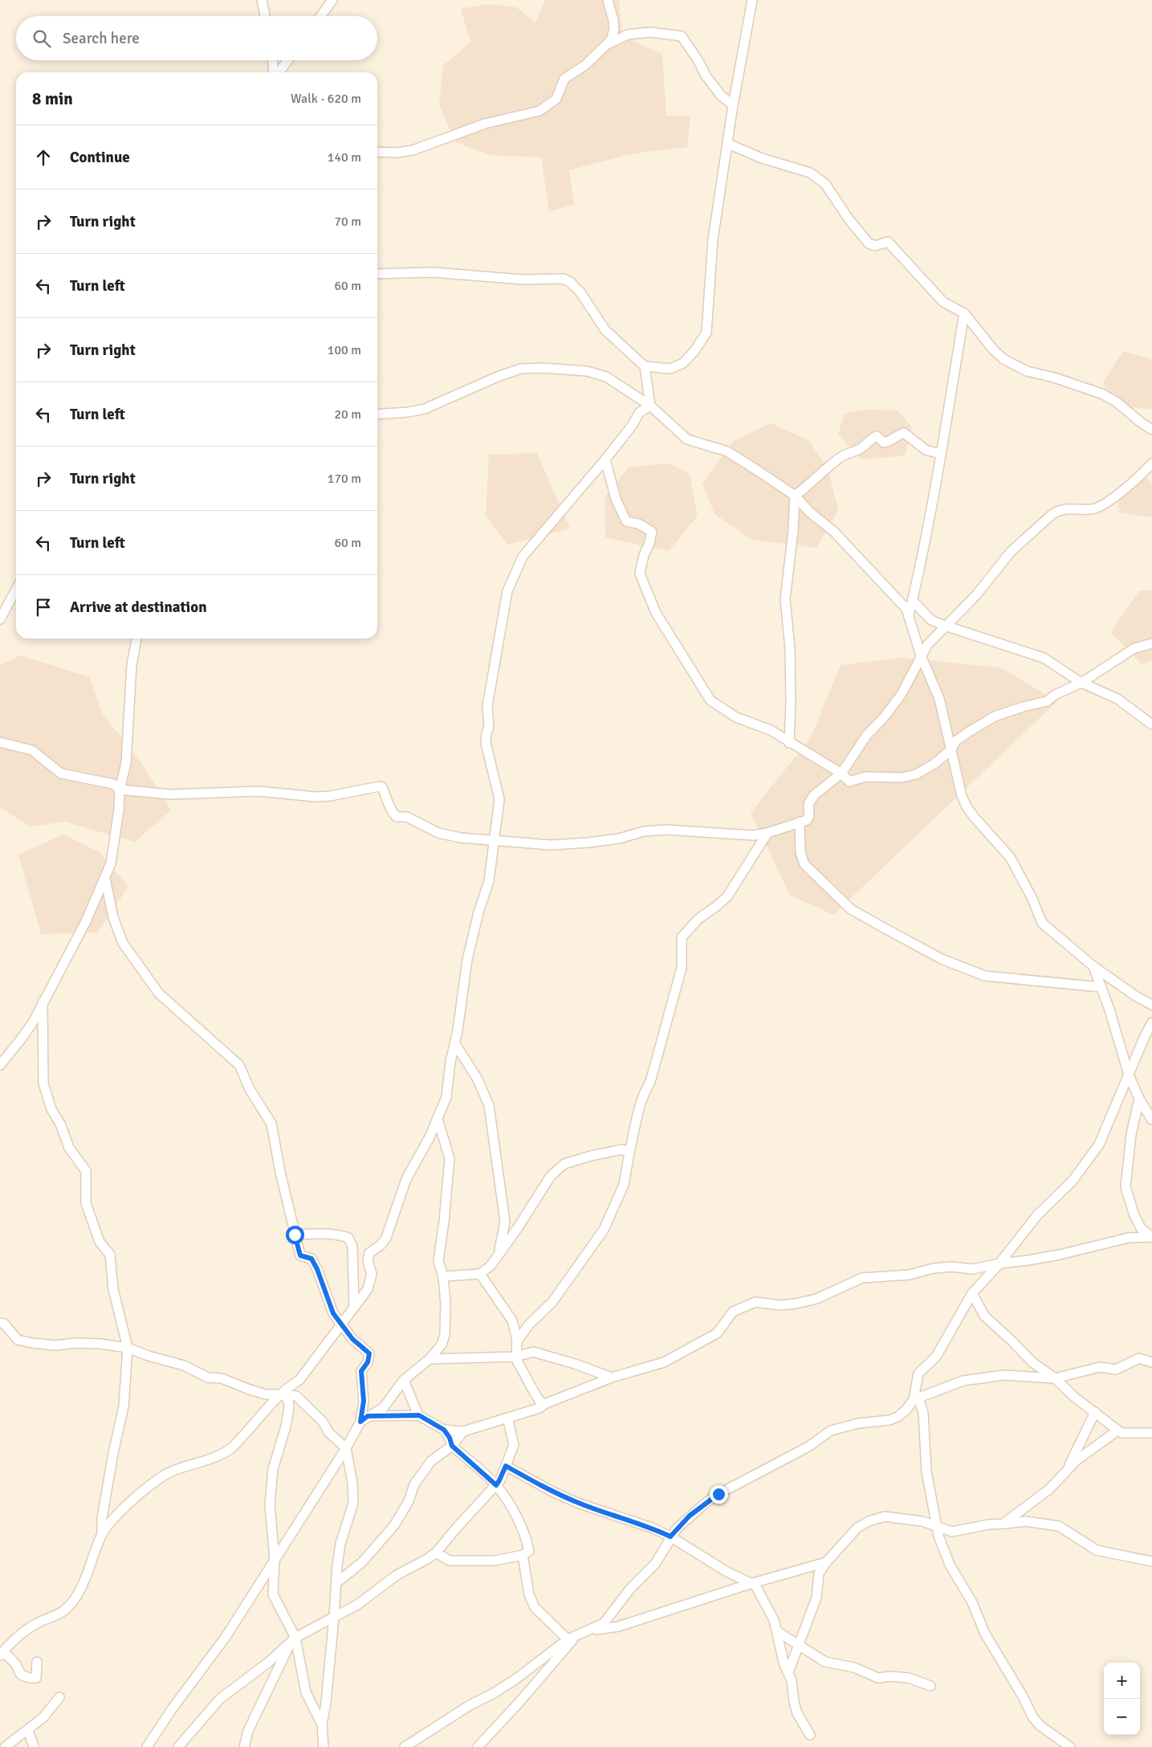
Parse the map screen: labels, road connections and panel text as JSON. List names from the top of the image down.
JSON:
{
  "page": {
    "search": "Search here",
    "heading": ["8 min", "Walk · 620 m"],
    "list": [
      ["Continue", "140 m"],
      ["Turn right", "70 m"],
      ["Turn left", "60 m"],
      ["Turn right", "100 m"],
      ["Turn left", "20 m"],
      ["Turn right", "170 m"],
      ["Turn left", "60 m"],
      "Arrive at destination"
    ],
    "map_buttons": ["+", "−"]
  }
}
